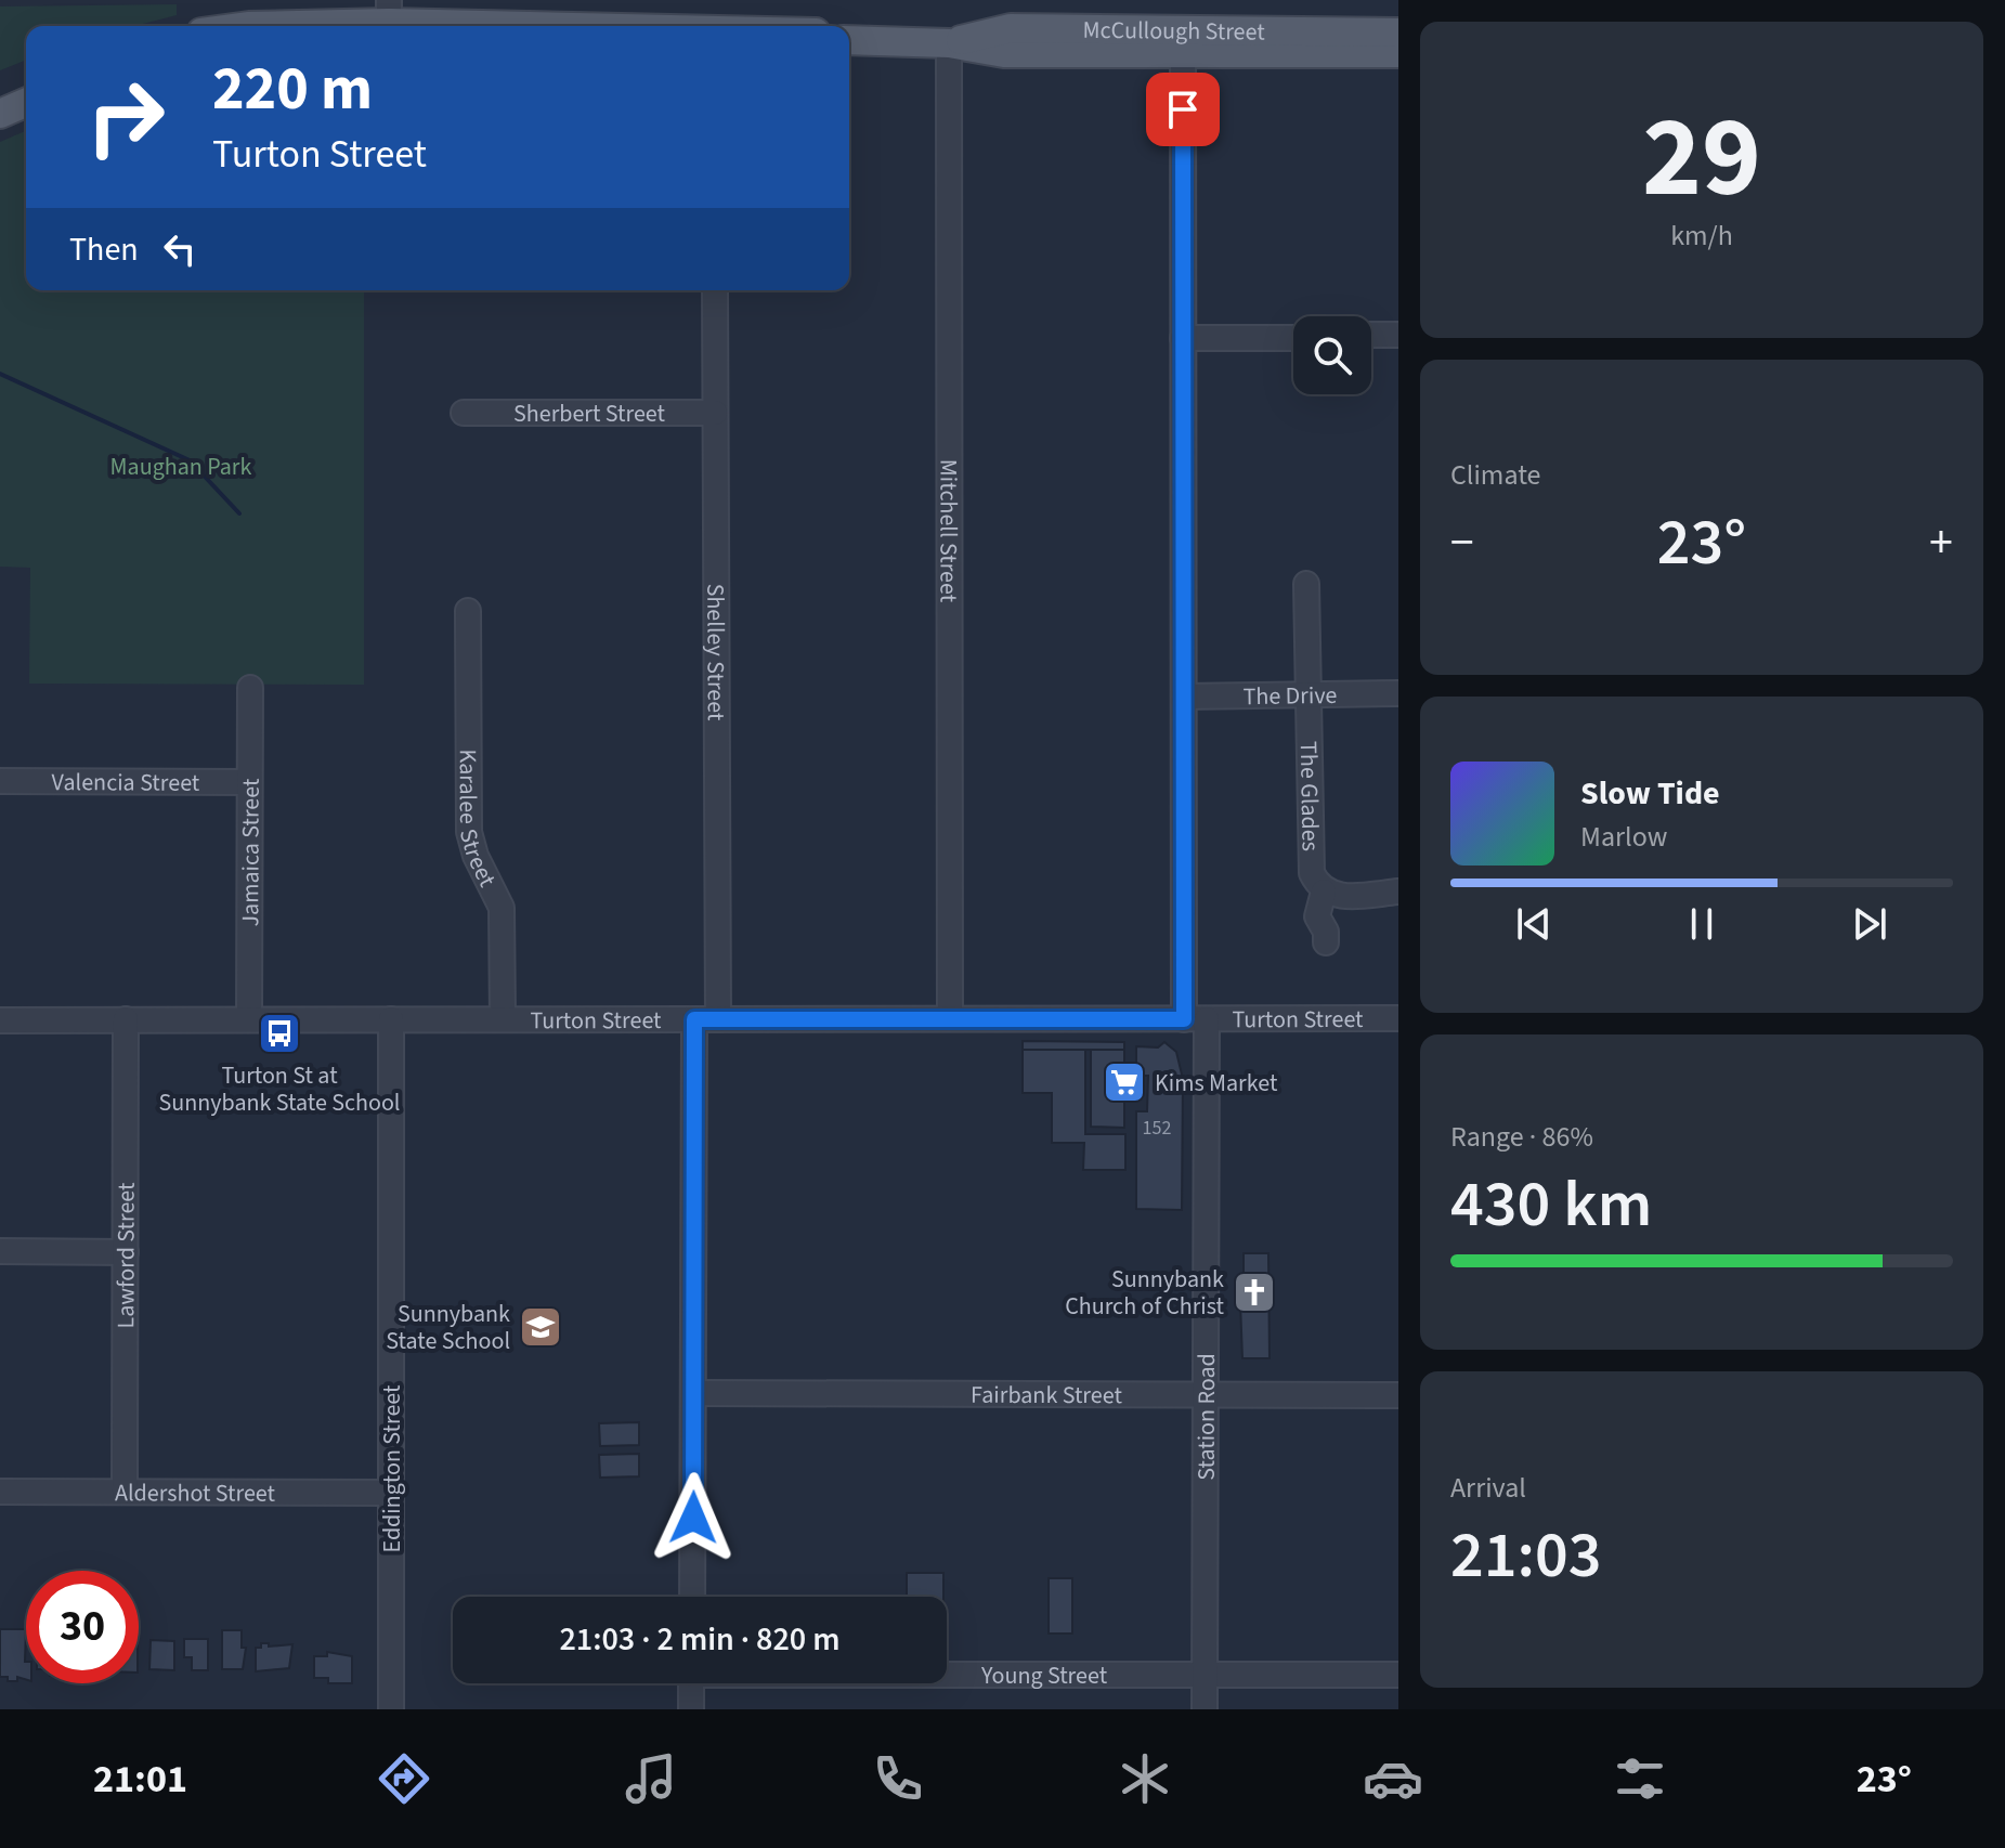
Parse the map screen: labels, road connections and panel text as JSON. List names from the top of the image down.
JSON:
{
  "streets": {
    "main road": ["McCullough Street"],
    "street": [
      "Sherbert Street",
      "Mitchell Street",
      "Shelley Street",
      "The Drive",
      "Valencia Street",
      "The Glades",
      "Karalee Street",
      "Jamaica Street",
      "Turton Street",
      "Lawford Street",
      "Fairbank Street",
      "Station Road",
      "Eddington Street",
      "Aldershot Street",
      "Young Street"
    ]
  },
  "crossings": [
    ["McCullough Street", "Mitchell Street"],
    ["McCullough Street", "Station Road"],
    ["Sherbert Street", "Shelley Street"],
    ["Mitchell Street", "Turton Street"],
    ["Shelley Street", "Turton Street"],
    ["Shelley Street", "Fairbank Street"],
    ["The Drive", "The Glades"],
    ["The Drive", "Station Road"],
    ["Valencia Street", "Jamaica Street"],
    ["Karalee Street", "Turton Street"],
    ["Jamaica Street", "Turton Street"],
    ["Turton Street", "Lawford Street"],
    ["Turton Street", "Station Road"],
    ["Turton Street", "Eddington Street"],
    ["Lawford Street", "Aldershot Street"],
    ["Fairbank Street", "Station Road"],
    ["Station Road", "Young Street"],
    ["Eddington Street", "Aldershot Street"]
  ],
  "parks": ["Maughan Park"],
  "places": {
    "bus stop": ["Turton St at Sunnybank State School"],
    "supermarket": ["Kims Market"],
    "church": ["Sunnybank Church of Christ"],
    "school or university": ["Sunnybank State School"]
  },
  "house_numbers": ["152"],
  "page": {
    "tile": [
      ["29", "km/h"],
      "Climate",
      ["Range · 86%", "430 km"],
      ["Arrival", "21:03"]
    ],
    "turn": ["220 m", "Turton Street"],
    "then": "Then",
    "heat": ["−", "23°", "+"],
    "song": ["Slow Tide", "Marlow"],
    "limit": "30",
    "trip": "21:03 · 2 min · 820 m",
    "tabs": ["21:01", "23°"]
  }
}
